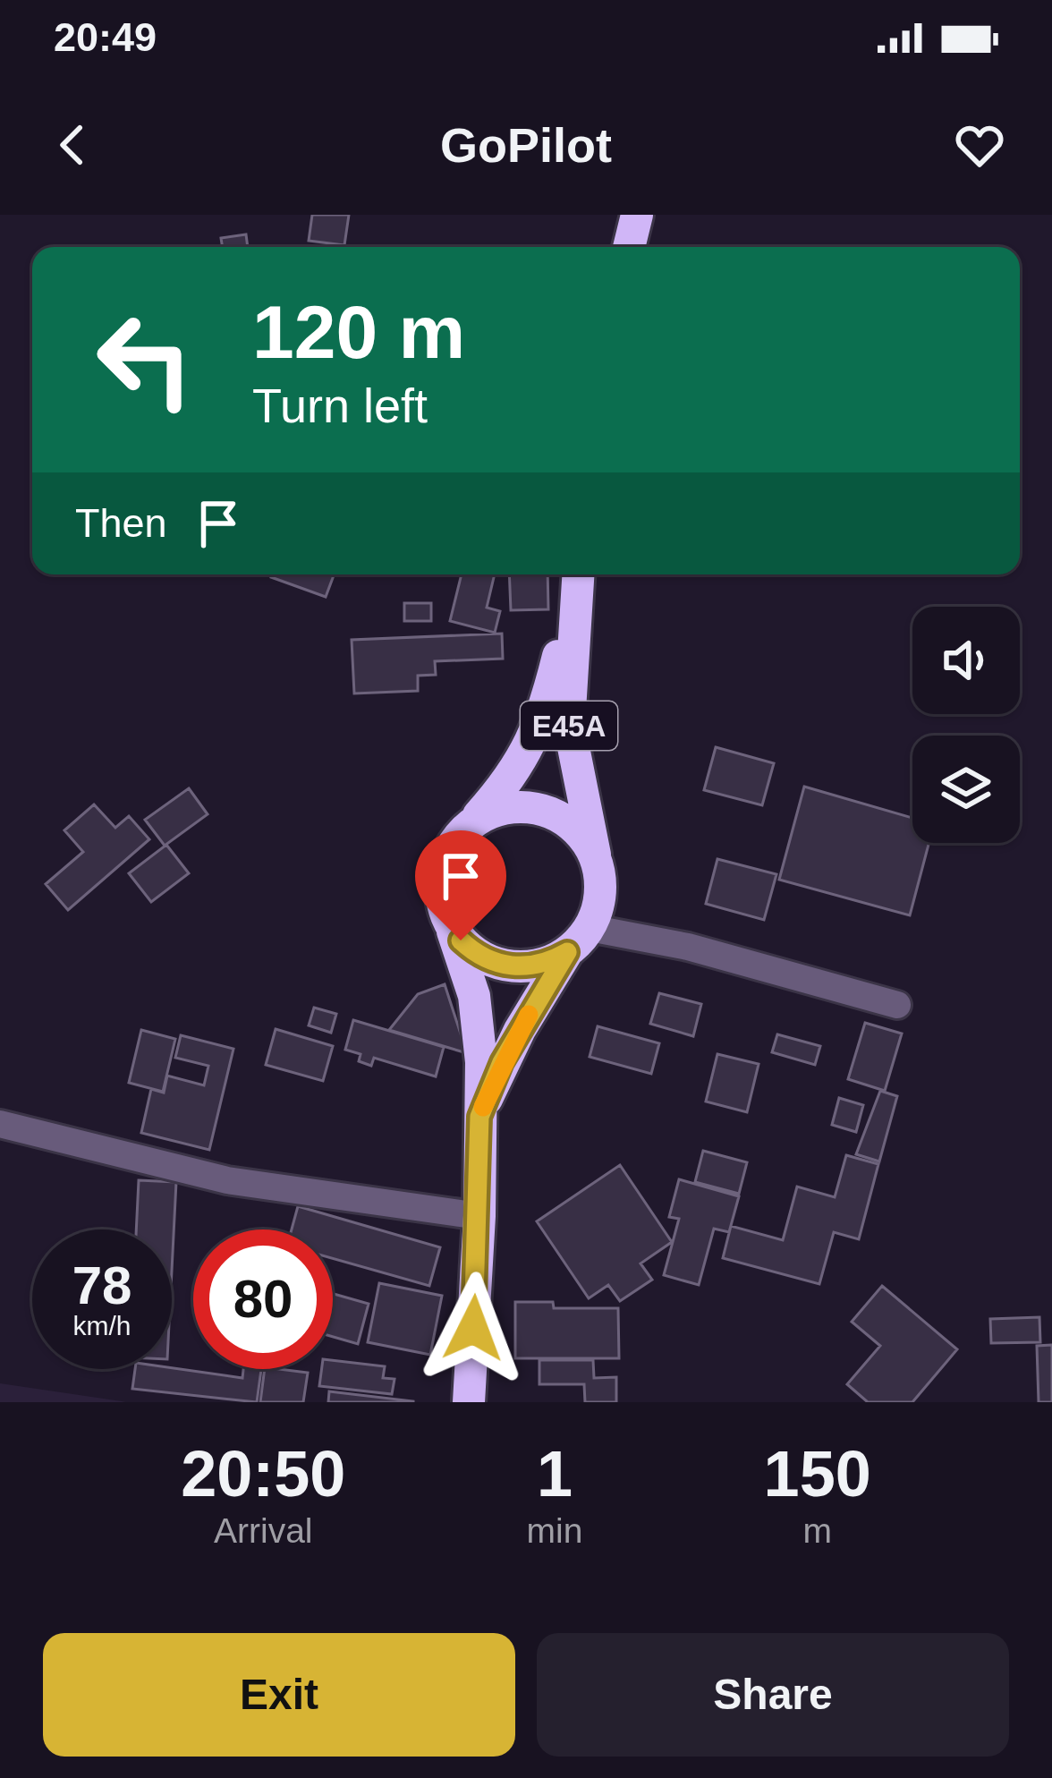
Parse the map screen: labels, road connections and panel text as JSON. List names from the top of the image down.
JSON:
{
  "streets": {
    "highway": ["E45A"]
  },
  "page": {
    "status": "20:49",
    "header": "GoPilot",
    "turn": ["120 m", "Turn left"],
    "then": "Then",
    "speed": "78 km/h",
    "limit": "80",
    "eta": [
      "20:50",
      "Arrival",
      "1",
      "min",
      "150",
      "m"
    ],
    "buttons": ["Exit", "Share"]
  }
}
